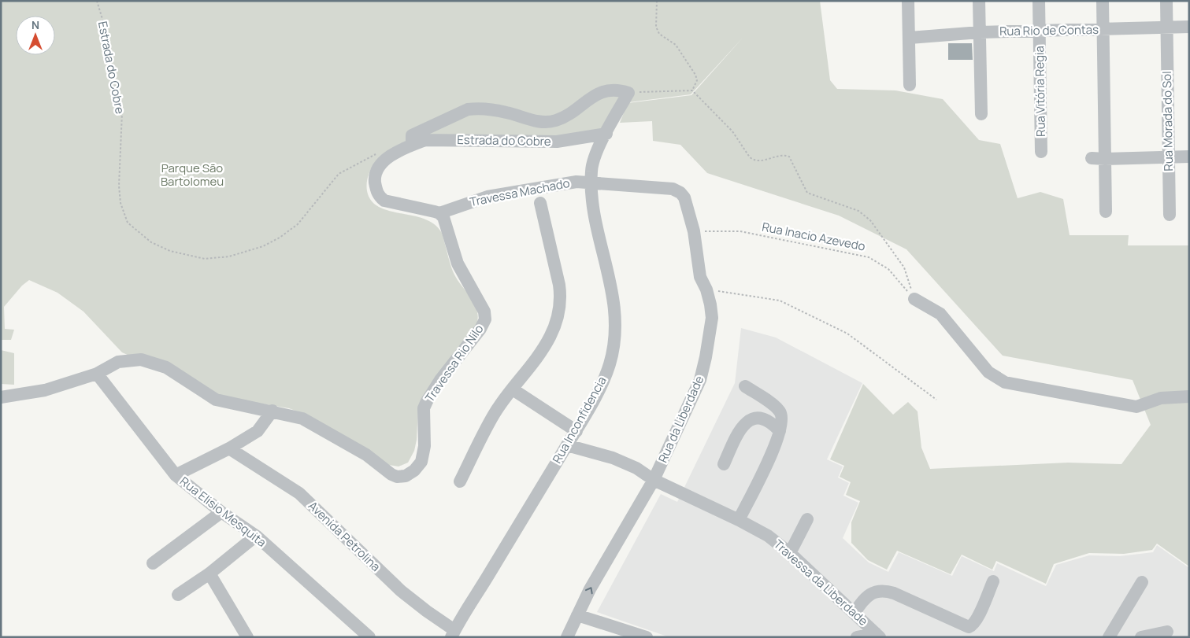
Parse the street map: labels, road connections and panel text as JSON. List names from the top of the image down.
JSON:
{
  "streets": {
    "street": [
      "Rua Rio de Contas",
      "Estrada do Cobre",
      "Rua Vitória Regia",
      "Rua Morada do Sol",
      "Travessa Machado",
      "Travessa Rio Nilo",
      "Rua da Liberdade",
      "Rua Inconfidencia",
      "Rua Elisio Mesquita",
      "Avenida Petrolina",
      "Travessa da Liberdade"
    ],
    "path": ["Rua Inacio Azevedo"]
  },
  "crossings": [
    ["Rua Rio de Contas", "Rua Vitória Regia"],
    ["Rua Rio de Contas", "Rua Morada do Sol"],
    ["Estrada do Cobre", "Rua Inconfidencia"],
    ["Travessa Machado", "Travessa Rio Nilo"],
    ["Travessa Machado", "Rua da Liberdade"],
    ["Travessa Machado", "Rua Inconfidencia"],
    ["Rua Inacio Azevedo", "Rua da Liberdade"],
    ["Travessa Rio Nilo", "Rua Elisio Mesquita"],
    ["Rua da Liberdade", "Travessa da Liberdade"],
    ["Rua Inconfidencia", "Avenida Petrolina"],
    ["Rua Inconfidencia", "Travessa da Liberdade"]
  ],
  "parks": ["Parque São Bartolomeu"],
  "north": "top"
}
